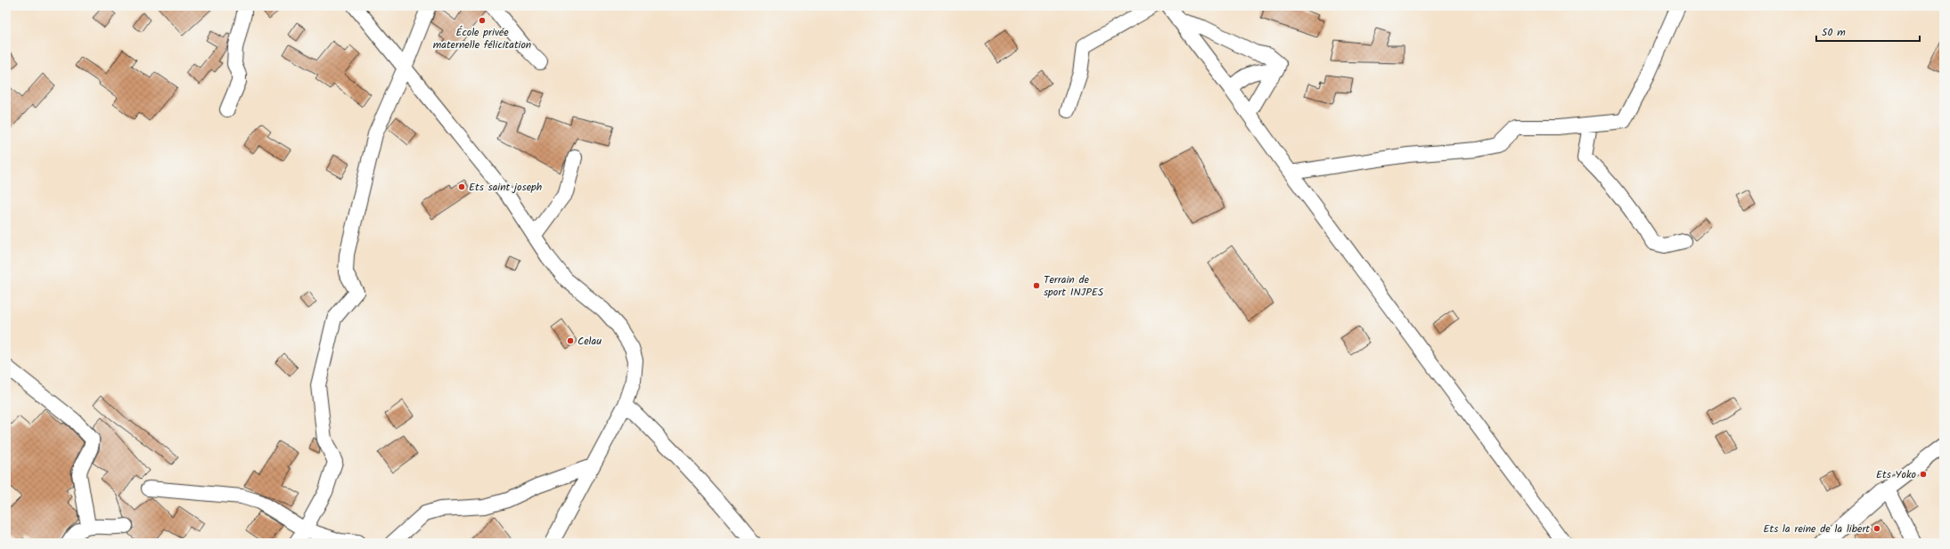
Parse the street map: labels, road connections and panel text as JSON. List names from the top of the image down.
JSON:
{
  "places": [
    "École privée maternelle félicitation",
    "Ets saint joseph",
    "Terrain de sport INJPES",
    "Celau",
    "Ets Yoko",
    "Ets la reine de la libert"
  ],
  "scale_bar": "50 m"
}
